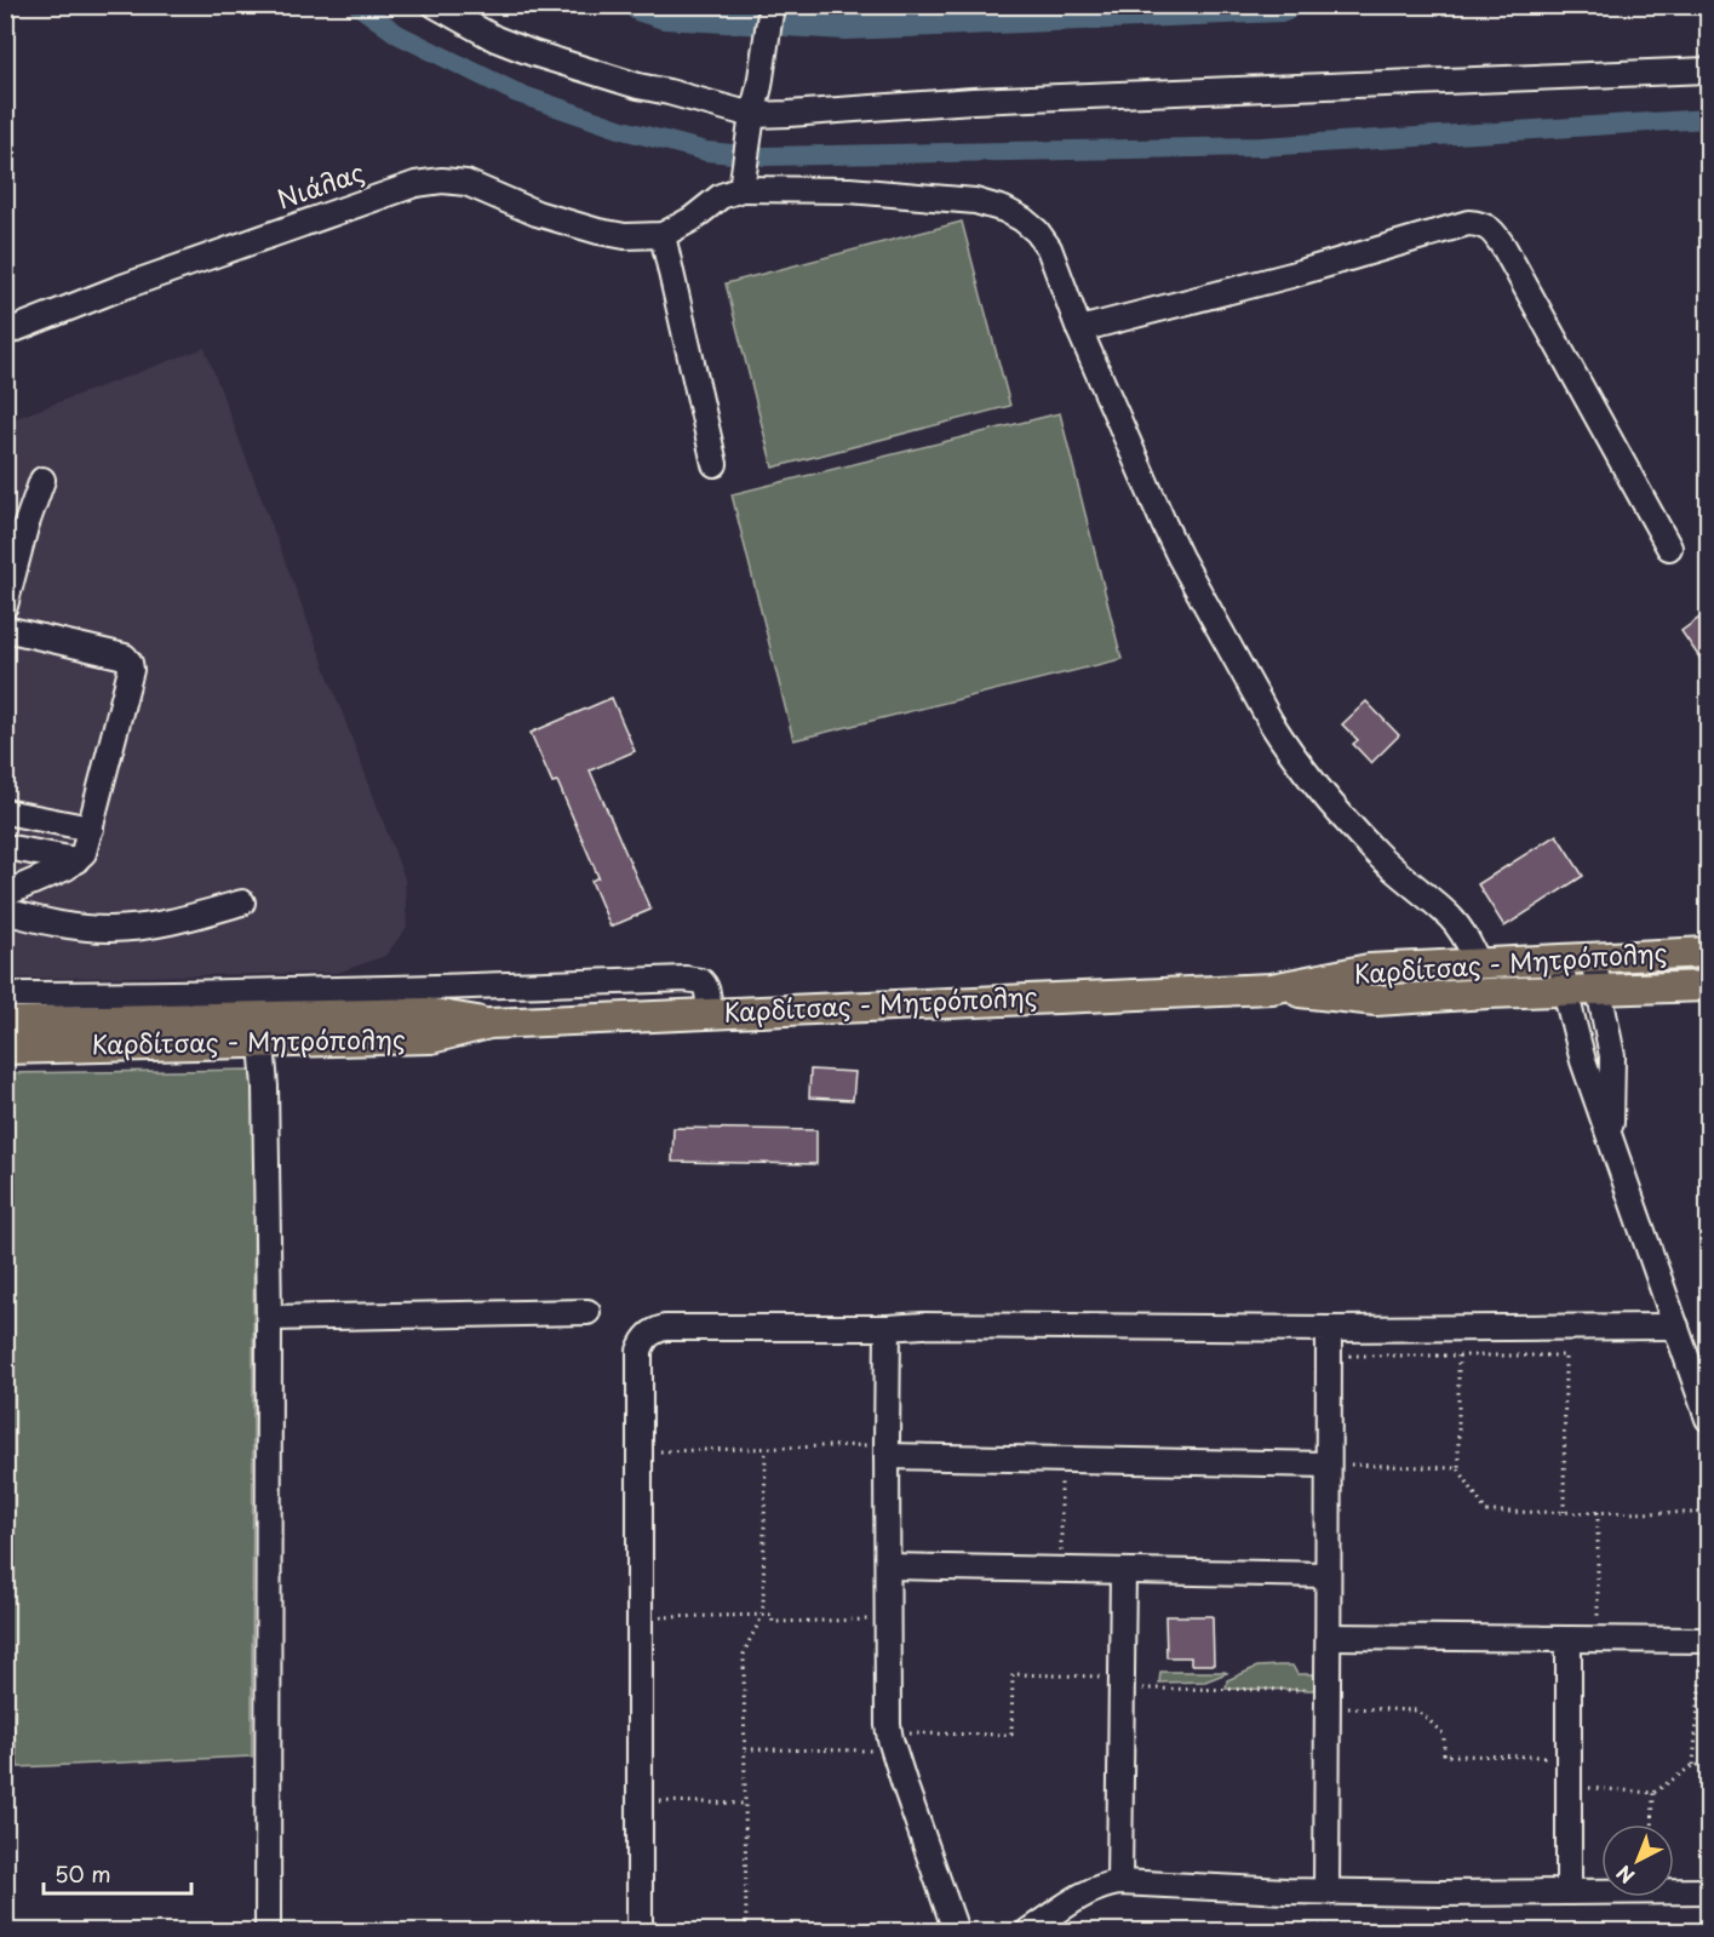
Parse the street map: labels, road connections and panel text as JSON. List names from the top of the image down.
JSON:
{
  "streets": {
    "main road": ["Καρδίτσας - Μητρόπολης"],
    "street": ["Νιάλας"]
  },
  "scale_bar": "50 m",
  "north": "bottom left"
}
